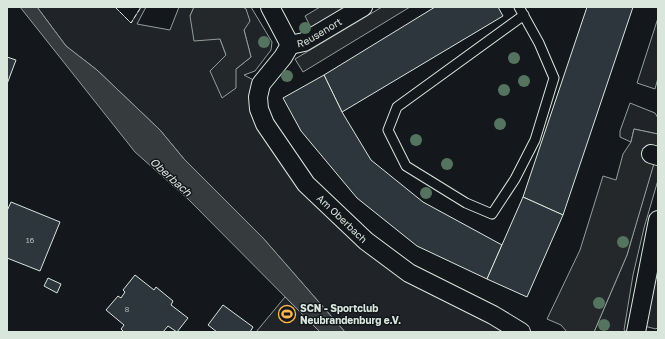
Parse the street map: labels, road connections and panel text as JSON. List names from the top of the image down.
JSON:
{
  "streets": {
    "street": ["Reusenort", "Am Oberbach"]
  },
  "crossings": [
    ["Reusenort", "Am Oberbach"]
  ],
  "water": ["Oberbach"],
  "places": {
    "sports": ["SCN - Sportclub Neubrandenburg e.V."]
  },
  "house_numbers": ["16", "8"]
}
